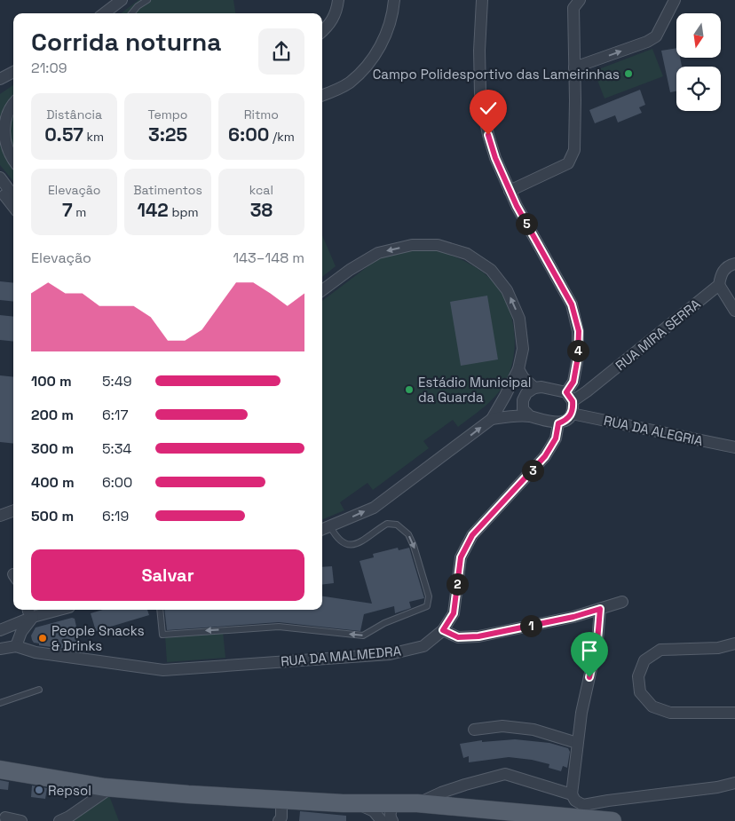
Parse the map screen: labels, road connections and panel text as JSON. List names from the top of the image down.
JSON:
{
  "streets": {
    "street": ["RUA MIRA SERRA", "RUA DA ALEGRIA", "RUA DA MALMEDRA"]
  },
  "crossings": [
    ["RUA MIRA SERRA", "RUA DA ALEGRIA"],
    ["RUA MIRA SERRA", "RUA DA MALMEDRA"],
    ["RUA DA ALEGRIA", "RUA DA MALMEDRA"]
  ],
  "places": [
    "Campo Polidesportivo das Lameirinhas",
    "Estádio Municipal da Guarda",
    "People Snacks & Drinks",
    "Repsol"
  ],
  "north": "bottom",
  "page": {
    "heading": ["Corrida noturna", "21:09"],
    "stats": [
      ["Distância", "0.57 km"],
      ["Tempo", "3:25"],
      ["Ritmo", "6:00 /km"],
      ["Elevação", "7 m"],
      ["Batimentos", "142 bpm"],
      ["kcal", "38"]
    ],
    "pins": [
      "5",
      "4",
      "3",
      "2",
      "1"
    ],
    "chart": ["Elevação", "143–148 m"],
    "list": [
      {
        "name": "100 m",
        "note": "5:49"
      },
      {
        "name": "200 m",
        "note": "6:17"
      },
      {
        "name": "300 m",
        "note": "5:34"
      },
      {
        "name": "400 m",
        "note": "6:00"
      },
      {
        "name": "500 m",
        "note": "6:19"
      }
    ],
    "buttons": "Salvar"
  }
}
